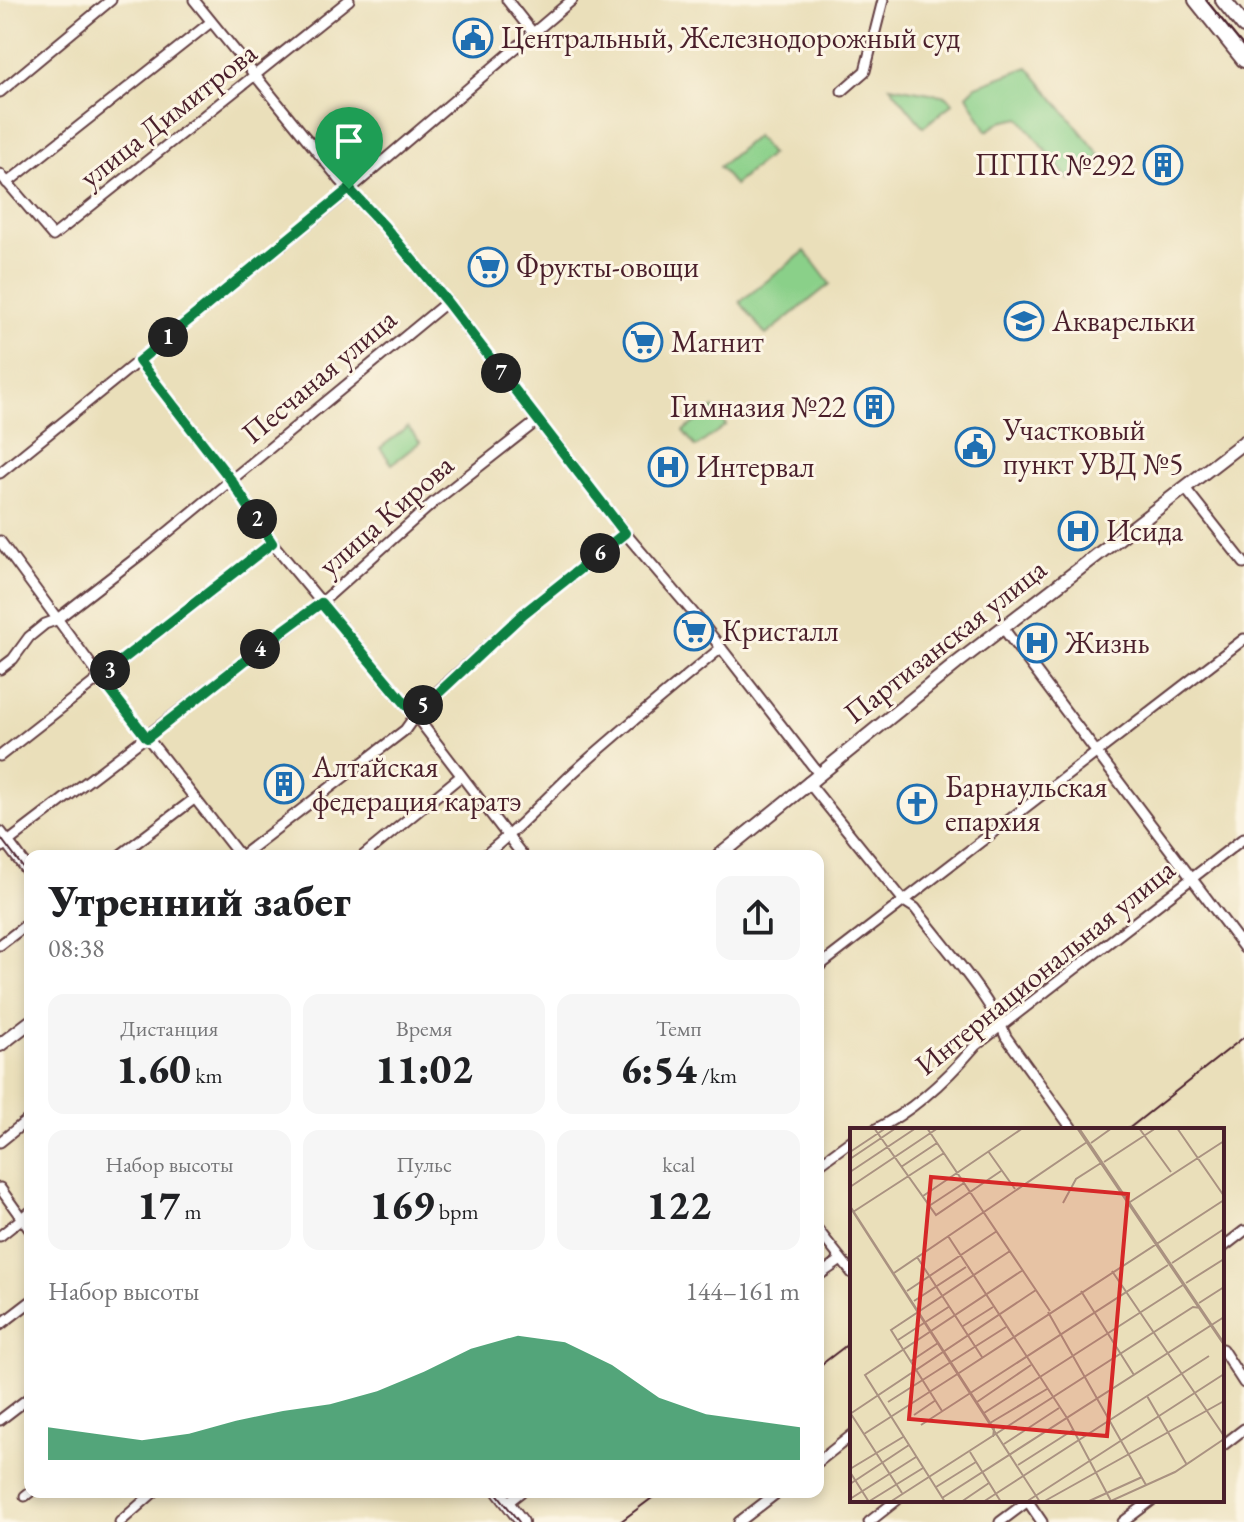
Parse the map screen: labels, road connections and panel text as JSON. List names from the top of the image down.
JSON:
{
  "streets": {
    "main road": ["Партизанская улица"],
    "street": [
      "улица Димитрова",
      "Песчаная улица",
      "улица Кирова",
      "Интернациональная улица"
    ]
  },
  "places": {
    "public building": ["Центральный, Железнодорожный суд", "Участковый пункт УВД №5"],
    "building": ["ПГПК №292", "Гимназия №22", "Алтайская федерация каратэ"],
    "supermarket": ["Фрукты-овощи", "Магнит", "Кристалл"],
    "school or university": ["Акварельки"],
    "hospital": ["Интервал", "Исида", "Жизнь"],
    "church": ["Барнаульская епархия"]
  },
  "page": {
    "pins": [
      "1",
      "7",
      "2",
      "6",
      "4",
      "3",
      "5"
    ],
    "heading": ["Утренний забег", "08:38"],
    "stats": [
      ["Дистанция", "1.60 km"],
      ["Время", "11:02"],
      ["Темп", "6:54 /km"],
      ["Набор высоты", "17 m"],
      ["Пульс", "169 bpm"],
      ["kcal", "122"]
    ],
    "chart": ["Набор высоты", "144–161 m"]
  }
}
